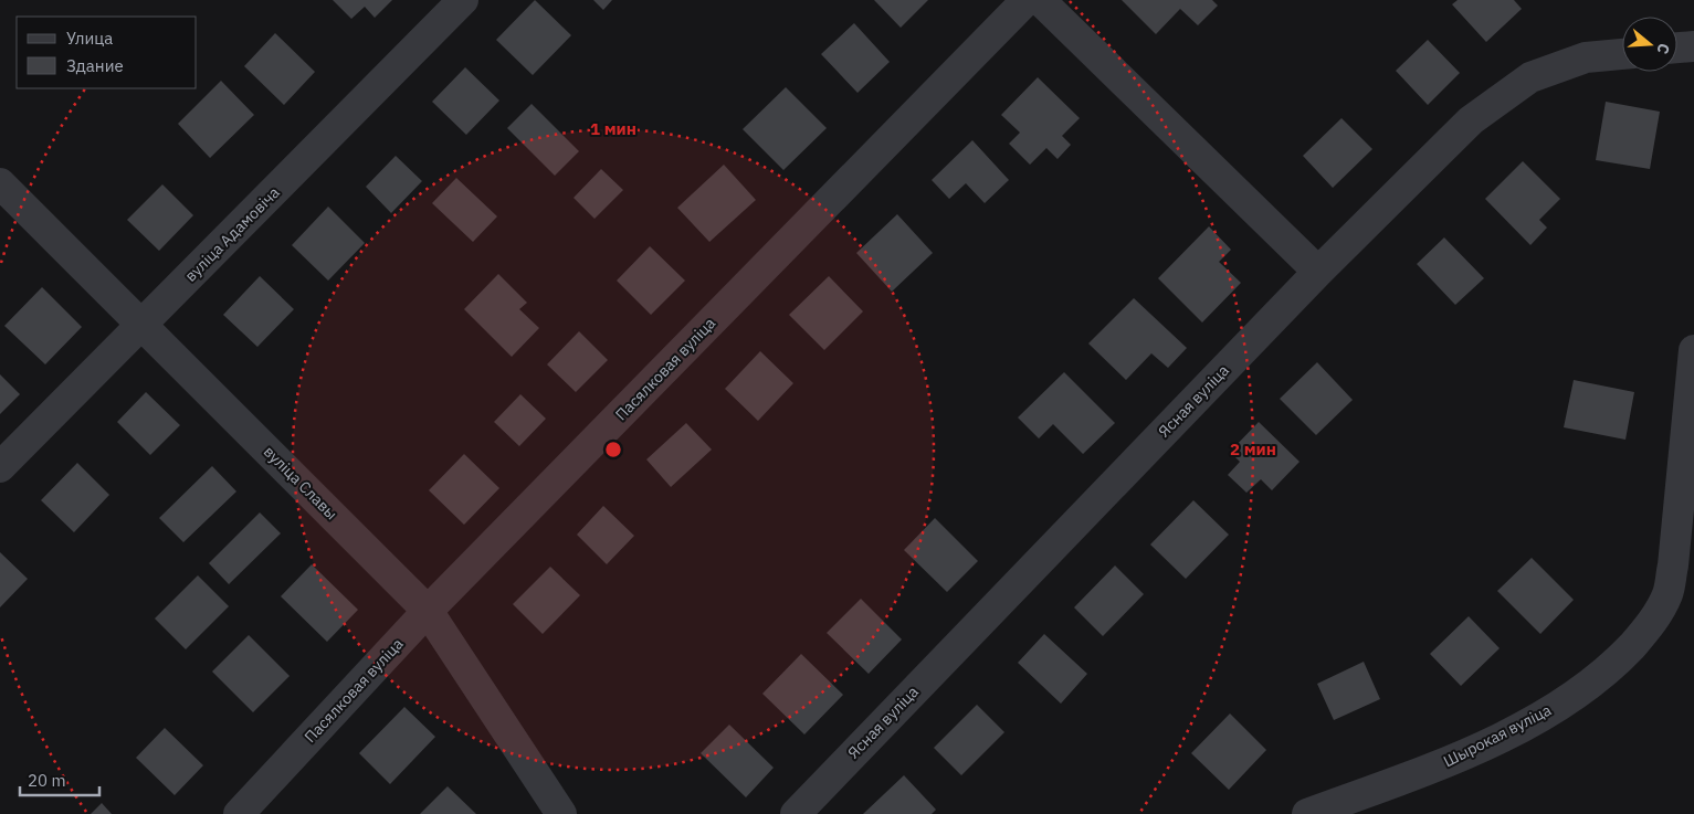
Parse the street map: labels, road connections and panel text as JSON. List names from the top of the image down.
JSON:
{
  "streets": {
    "street": [
      "вуліца Адамовіча",
      "Пасялковая вуліца",
      "Ясная вуліца",
      "вуліца Славы",
      "Шырокая вуліца"
    ]
  },
  "crossings": [
    ["вуліца Адамовіча", "вуліца Славы"],
    ["Пасялковая вуліца", "вуліца Славы"]
  ],
  "legend": ["Улица", "Здание"],
  "scale_bar": "20 m",
  "north": "right",
  "rings": ["1 мин", "2 мин"]
}
